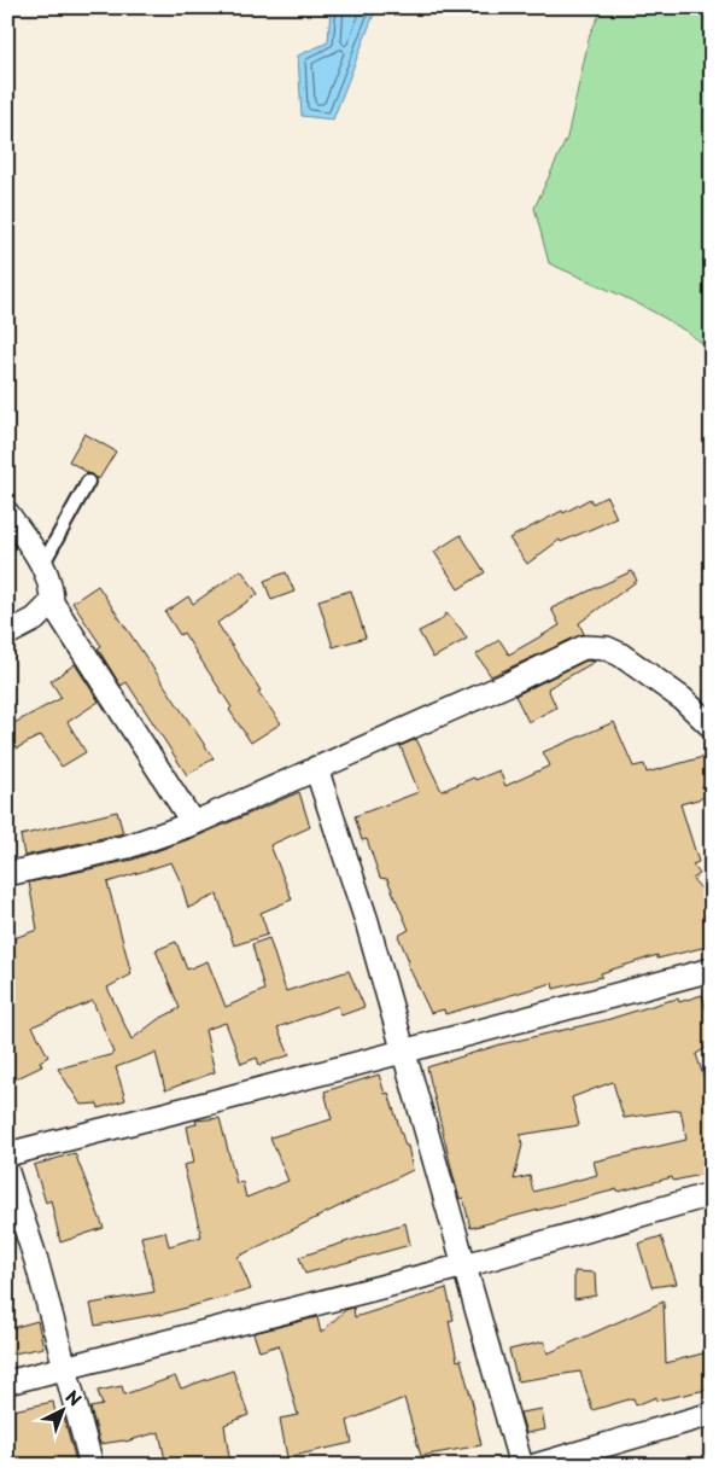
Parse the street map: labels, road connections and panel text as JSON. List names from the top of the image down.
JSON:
{
  "north": "top right"
}
